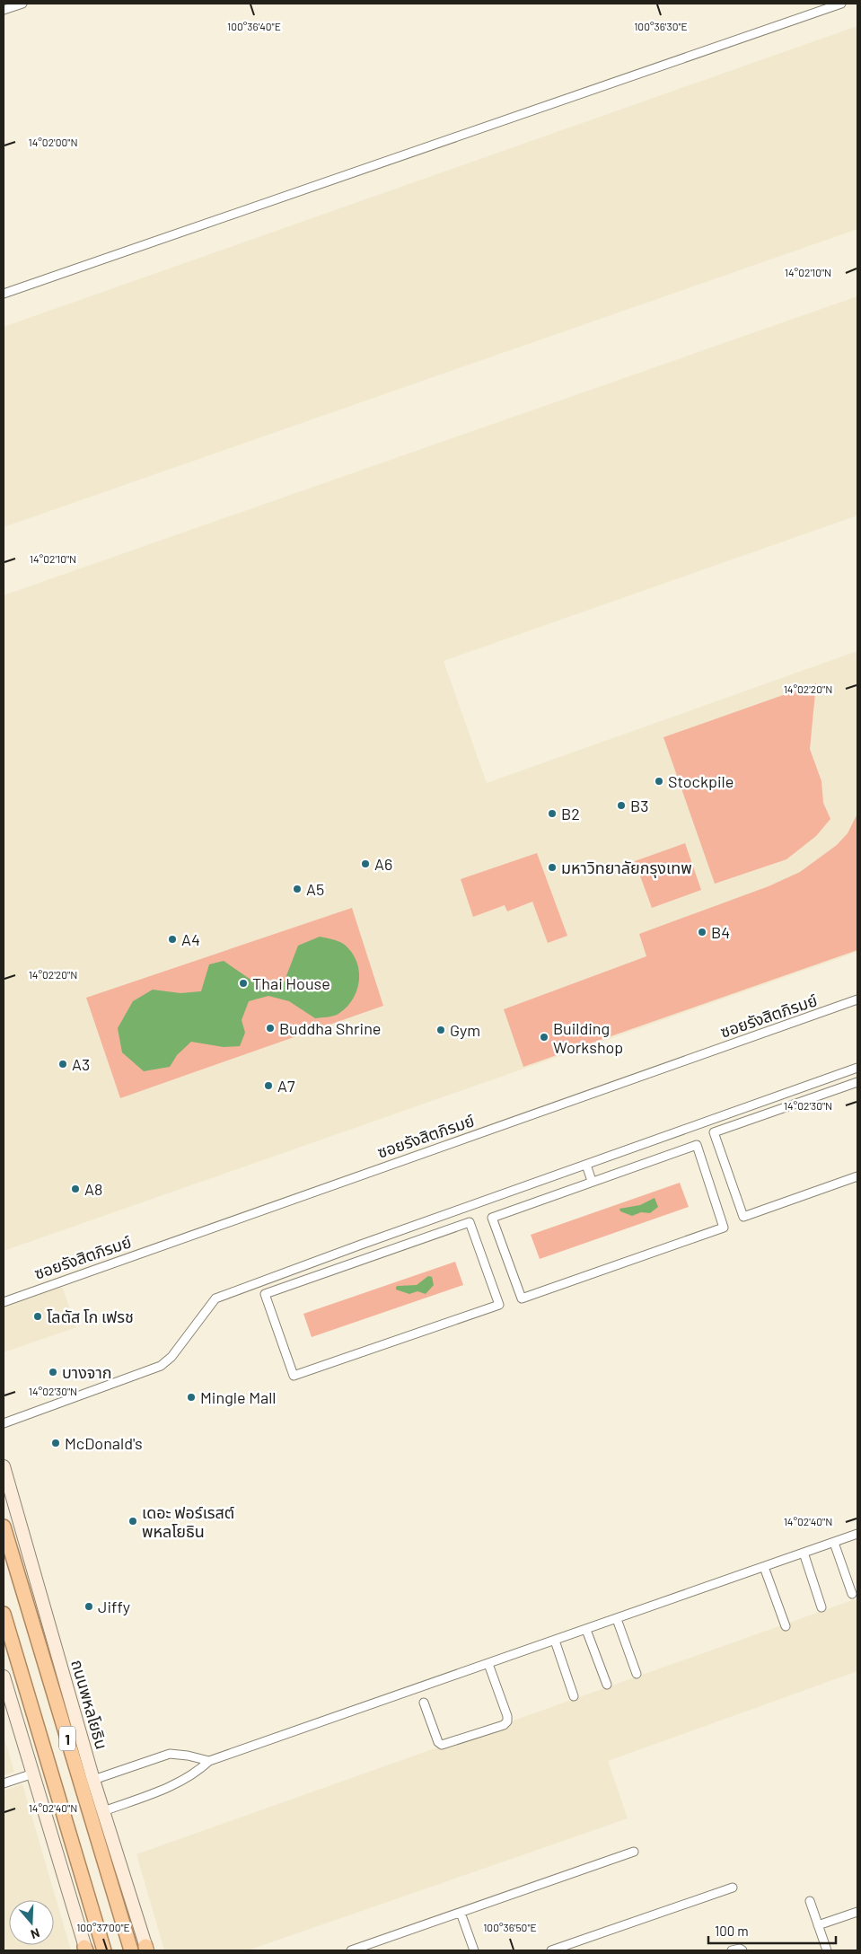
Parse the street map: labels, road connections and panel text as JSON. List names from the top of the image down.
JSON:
{
  "streets": {
    "highway": ["ถนนพหลโยธิน", "1"],
    "street": ["ซอยรังสิตภิรมย์"]
  },
  "places": [
    "Stockpile",
    "B3",
    "B2",
    "A6",
    "มหาวิทยาลัยกรุงเทพ",
    "A5",
    "B4",
    "A4",
    "Thai House",
    "Buddha Shrine",
    "Gym",
    "Building Workshop",
    "A3",
    "A7",
    "A8",
    "โลตัส โก เฟรช",
    "บางจาก",
    "Mingle Mall",
    "McDonald's",
    "เดอะ ฟอร์เรสต์ พหลโยธิน",
    "Jiffy"
  ],
  "scale_bar": "100 m",
  "north": "bottom",
  "coordinates": [
    "100°36'30\"E",
    "100°36'40\"E",
    "14°02'00\"N",
    "14°02'10\"N",
    "14°02'20\"N",
    "14°02'30\"N",
    "14°02'40\"N",
    "100°37'00\"E",
    "100°36'50\"E"
  ]
}
